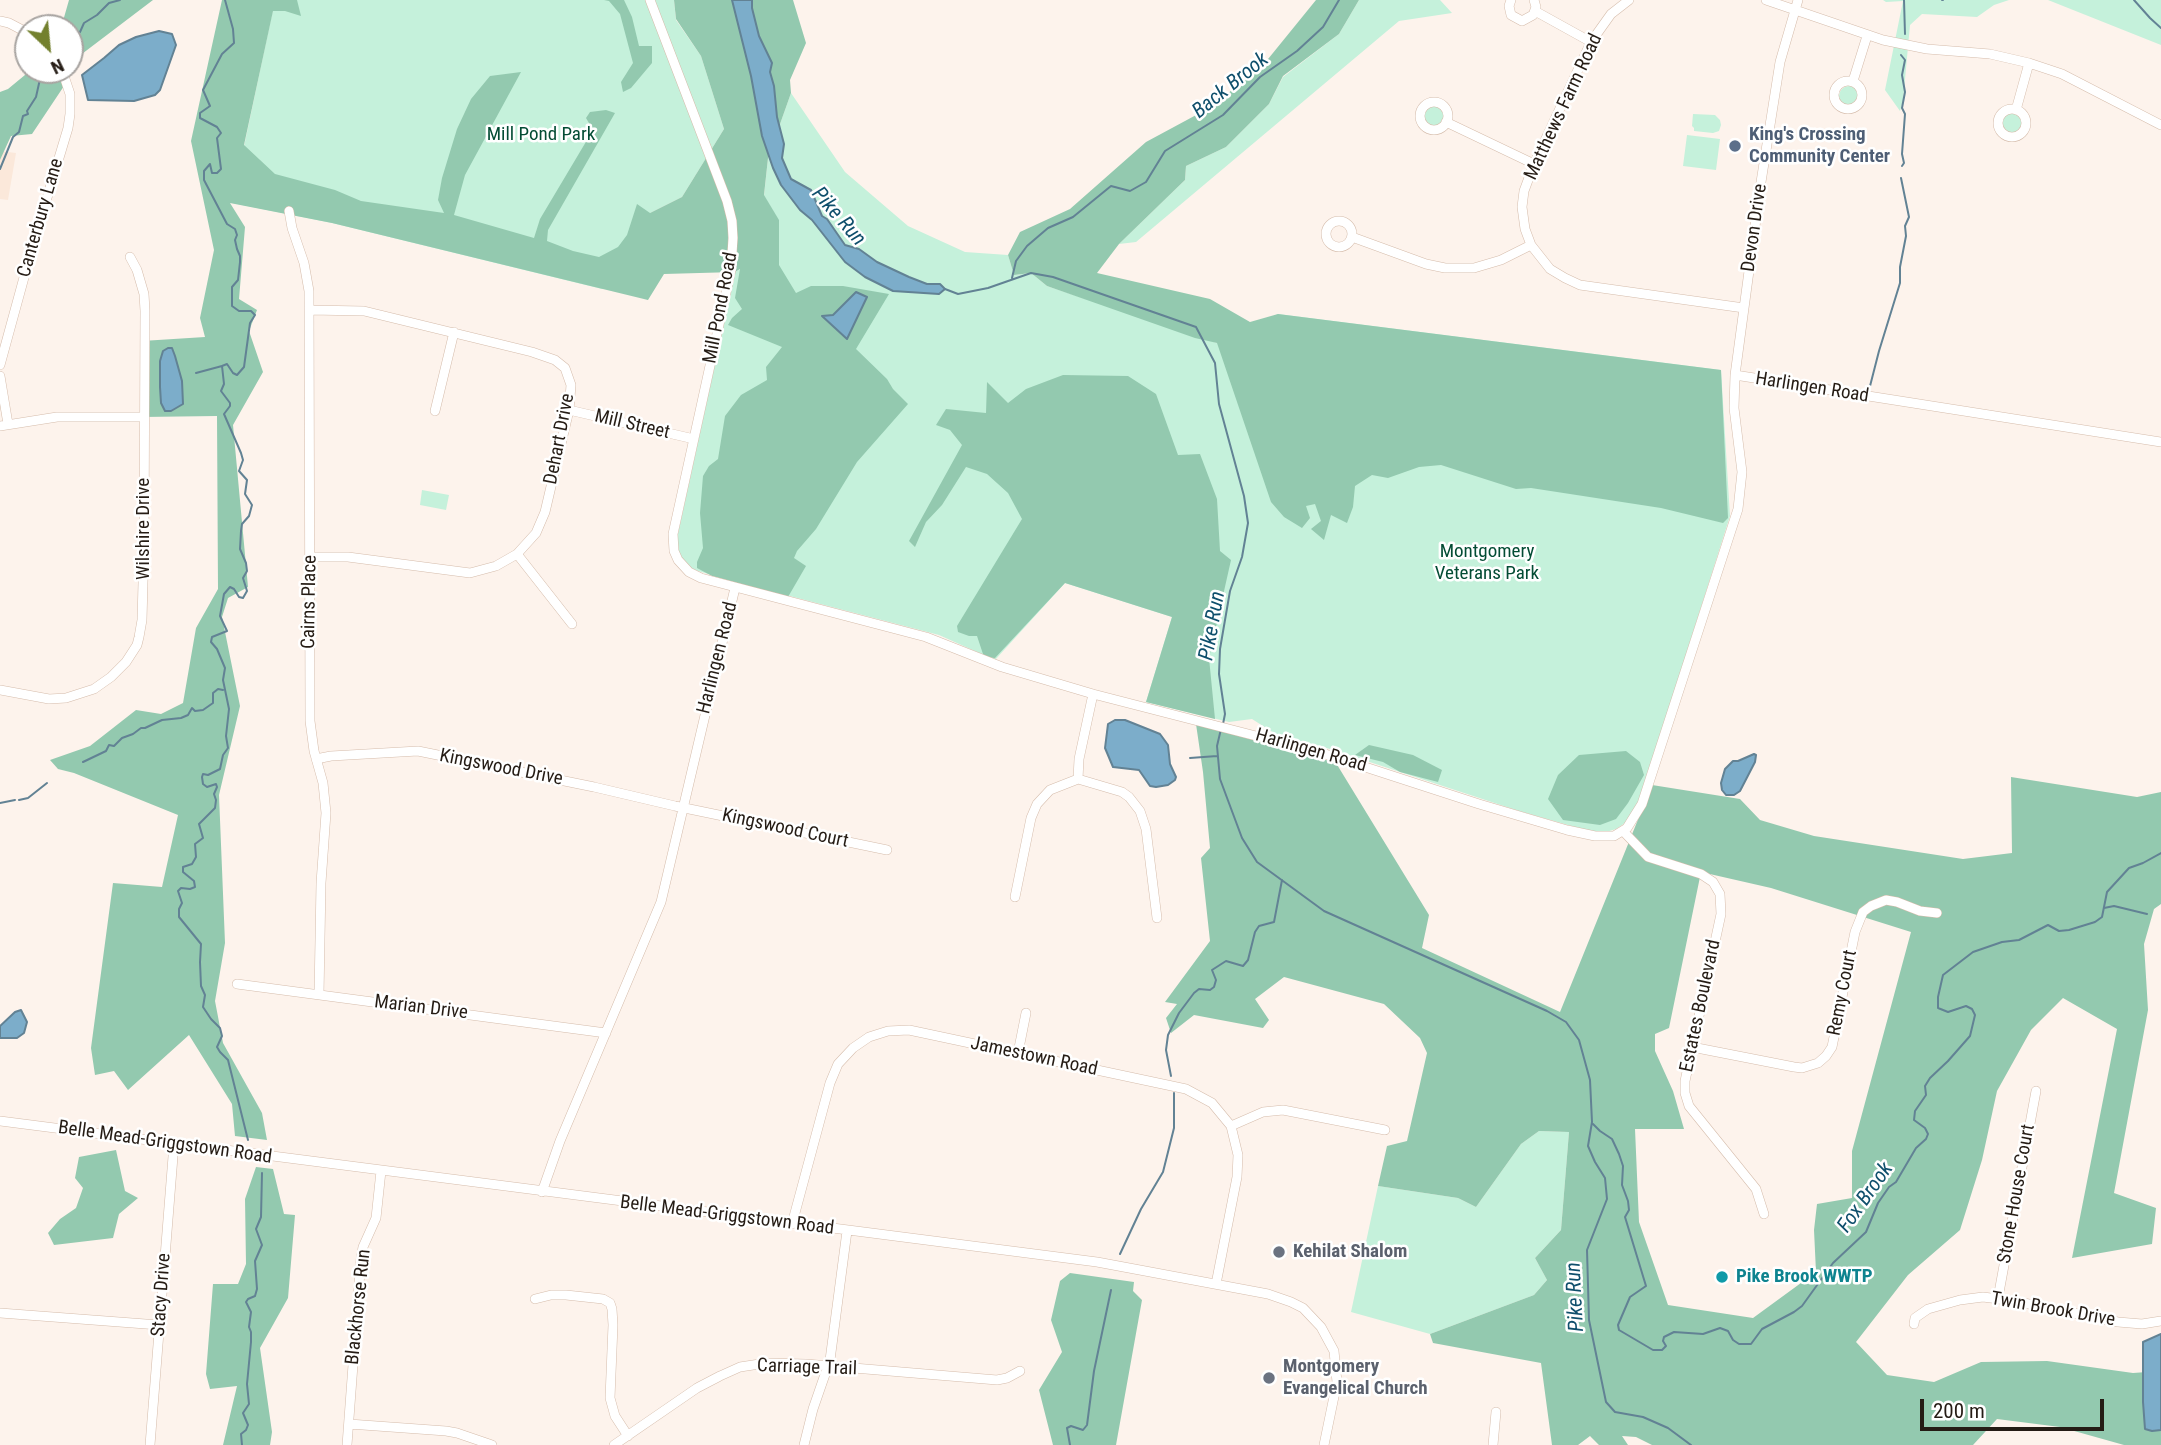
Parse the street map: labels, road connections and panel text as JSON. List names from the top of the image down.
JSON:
{
  "streets": {
    "street": [
      "Matthews Farm Road",
      "Canterbury Lane",
      "Devon Drive",
      "Mill Pond Road",
      "Harlingen Road",
      "Mill Street",
      "Dehart Drive",
      "Wilshire Drive",
      "Cairns Place",
      "Kingswood Drive",
      "Kingswood Court",
      "Remy Court",
      "Estates Boulevard",
      "Marian Drive",
      "Jamestown Road",
      "Belle Mead-Griggstown Road",
      "Stone House Court",
      "Stacy Drive",
      "Blackhorse Run",
      "Twin Brook Drive",
      "Carriage Trail"
    ]
  },
  "crossings": [
    ["Matthews Farm Road", "Devon Drive"],
    ["Devon Drive", "Harlingen Road"],
    ["Mill Pond Road", "Harlingen Road"],
    ["Mill Pond Road", "Mill Street"],
    ["Harlingen Road", "Kingswood Drive"],
    ["Harlingen Road", "Kingswood Court"],
    ["Harlingen Road", "Estates Boulevard"],
    ["Harlingen Road", "Marian Drive"],
    ["Harlingen Road", "Belle Mead-Griggstown Road"],
    ["Mill Street", "Dehart Drive"],
    ["Dehart Drive", "Cairns Place"],
    ["Cairns Place", "Kingswood Drive"],
    ["Cairns Place", "Marian Drive"],
    ["Kingswood Drive", "Kingswood Court"],
    ["Remy Court", "Estates Boulevard"],
    ["Jamestown Road", "Belle Mead-Griggstown Road"],
    ["Belle Mead-Griggstown Road", "Stacy Drive"],
    ["Belle Mead-Griggstown Road", "Blackhorse Run"],
    ["Stone House Court", "Twin Brook Drive"]
  ],
  "water": ["Back Brook", "Pike Run", "Fox Brook"],
  "parks": ["Mill Pond Park", "Montgomery Veterans Park"],
  "places": [
    "King's Crossing Community Center",
    "Kehilat Shalom",
    "Pike Brook WWTP",
    "Montgomery Evangelical Church"
  ],
  "scale_bar": "200 m",
  "north": "bottom right"
}
